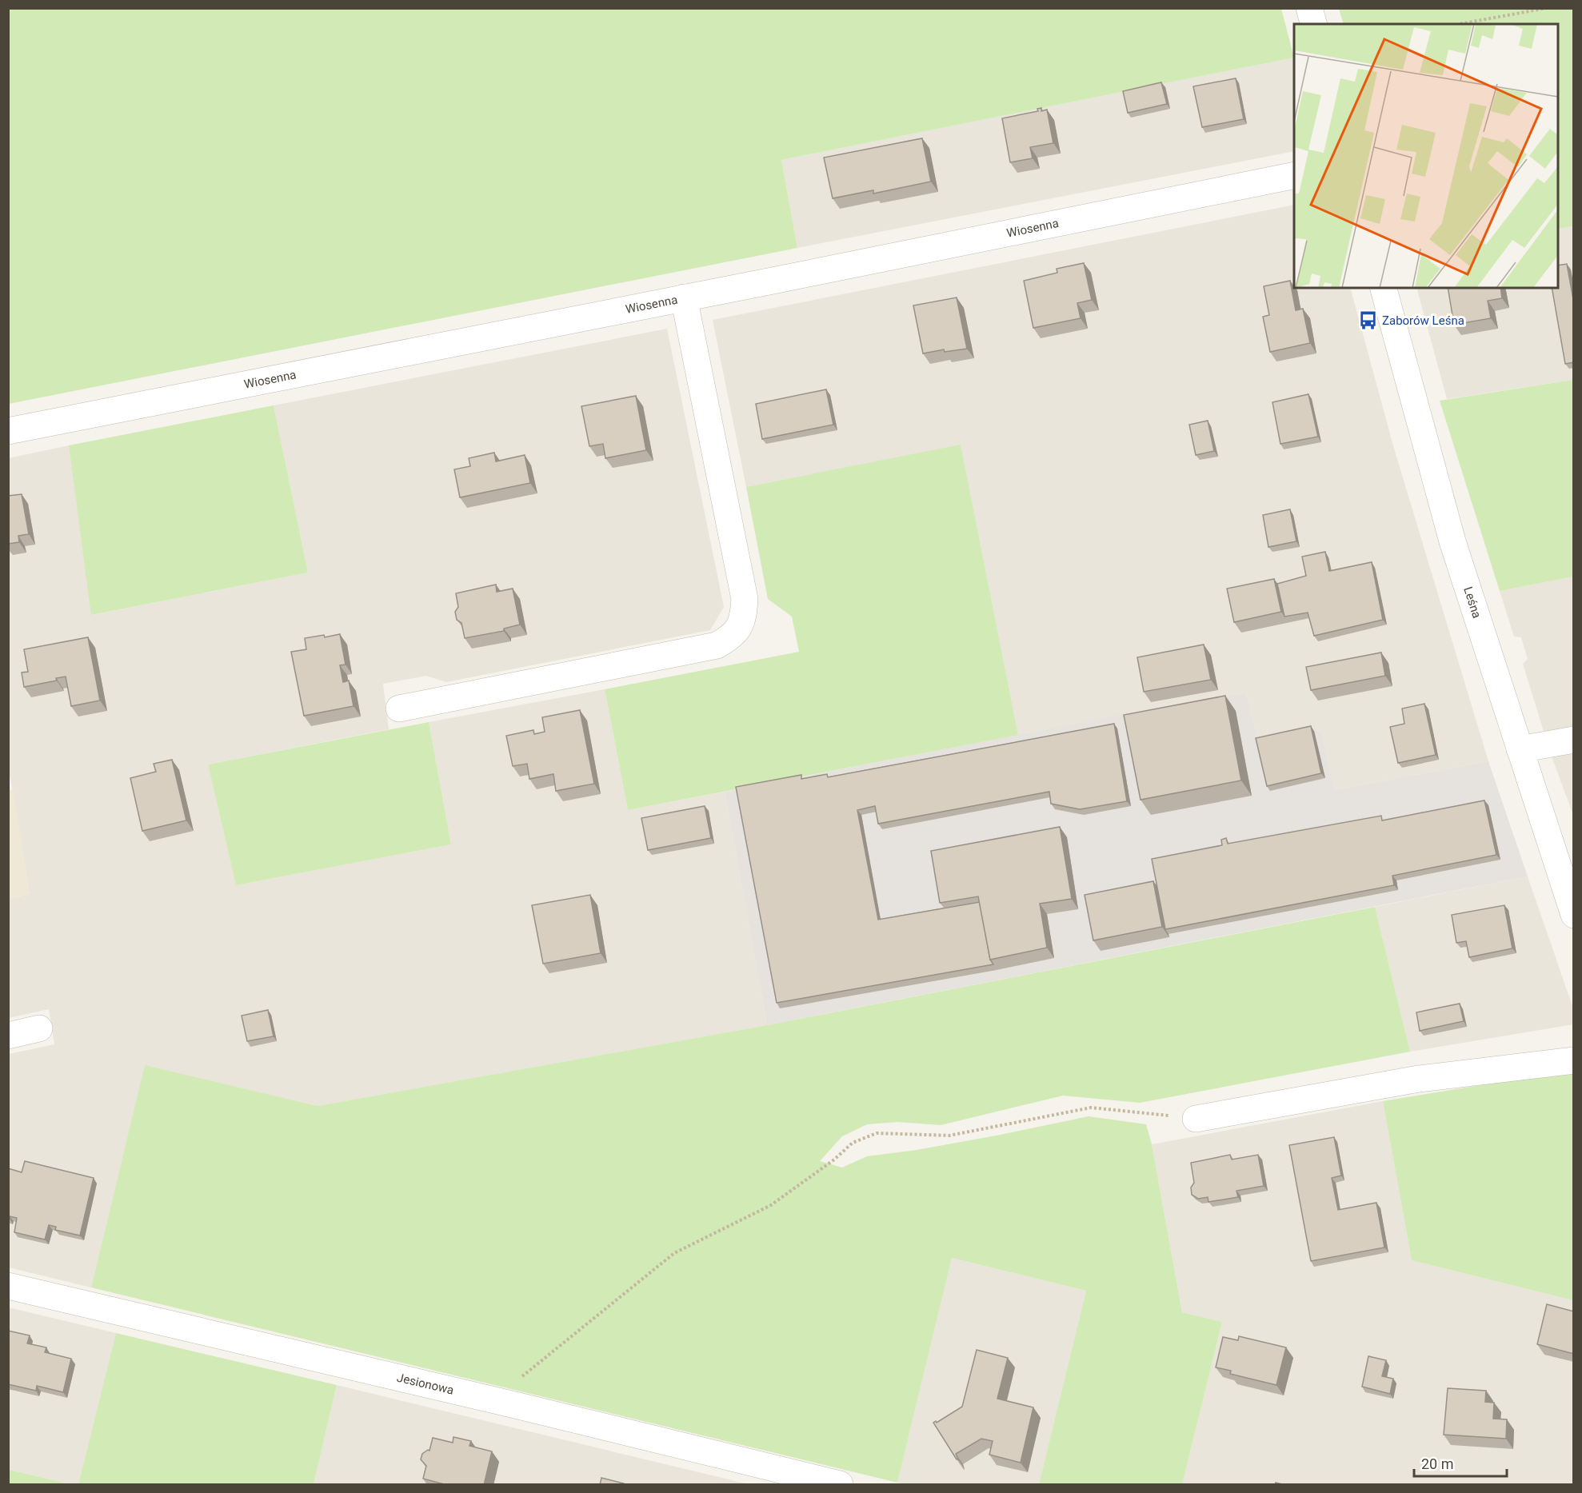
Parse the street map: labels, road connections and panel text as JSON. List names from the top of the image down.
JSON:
{
  "streets": {
    "street": ["Wiosenna", "Leśna", "Jesionowa"]
  },
  "places": {
    "bus stop": ["Zaborów Leśna"]
  },
  "scale_bar": "20 m"
}
